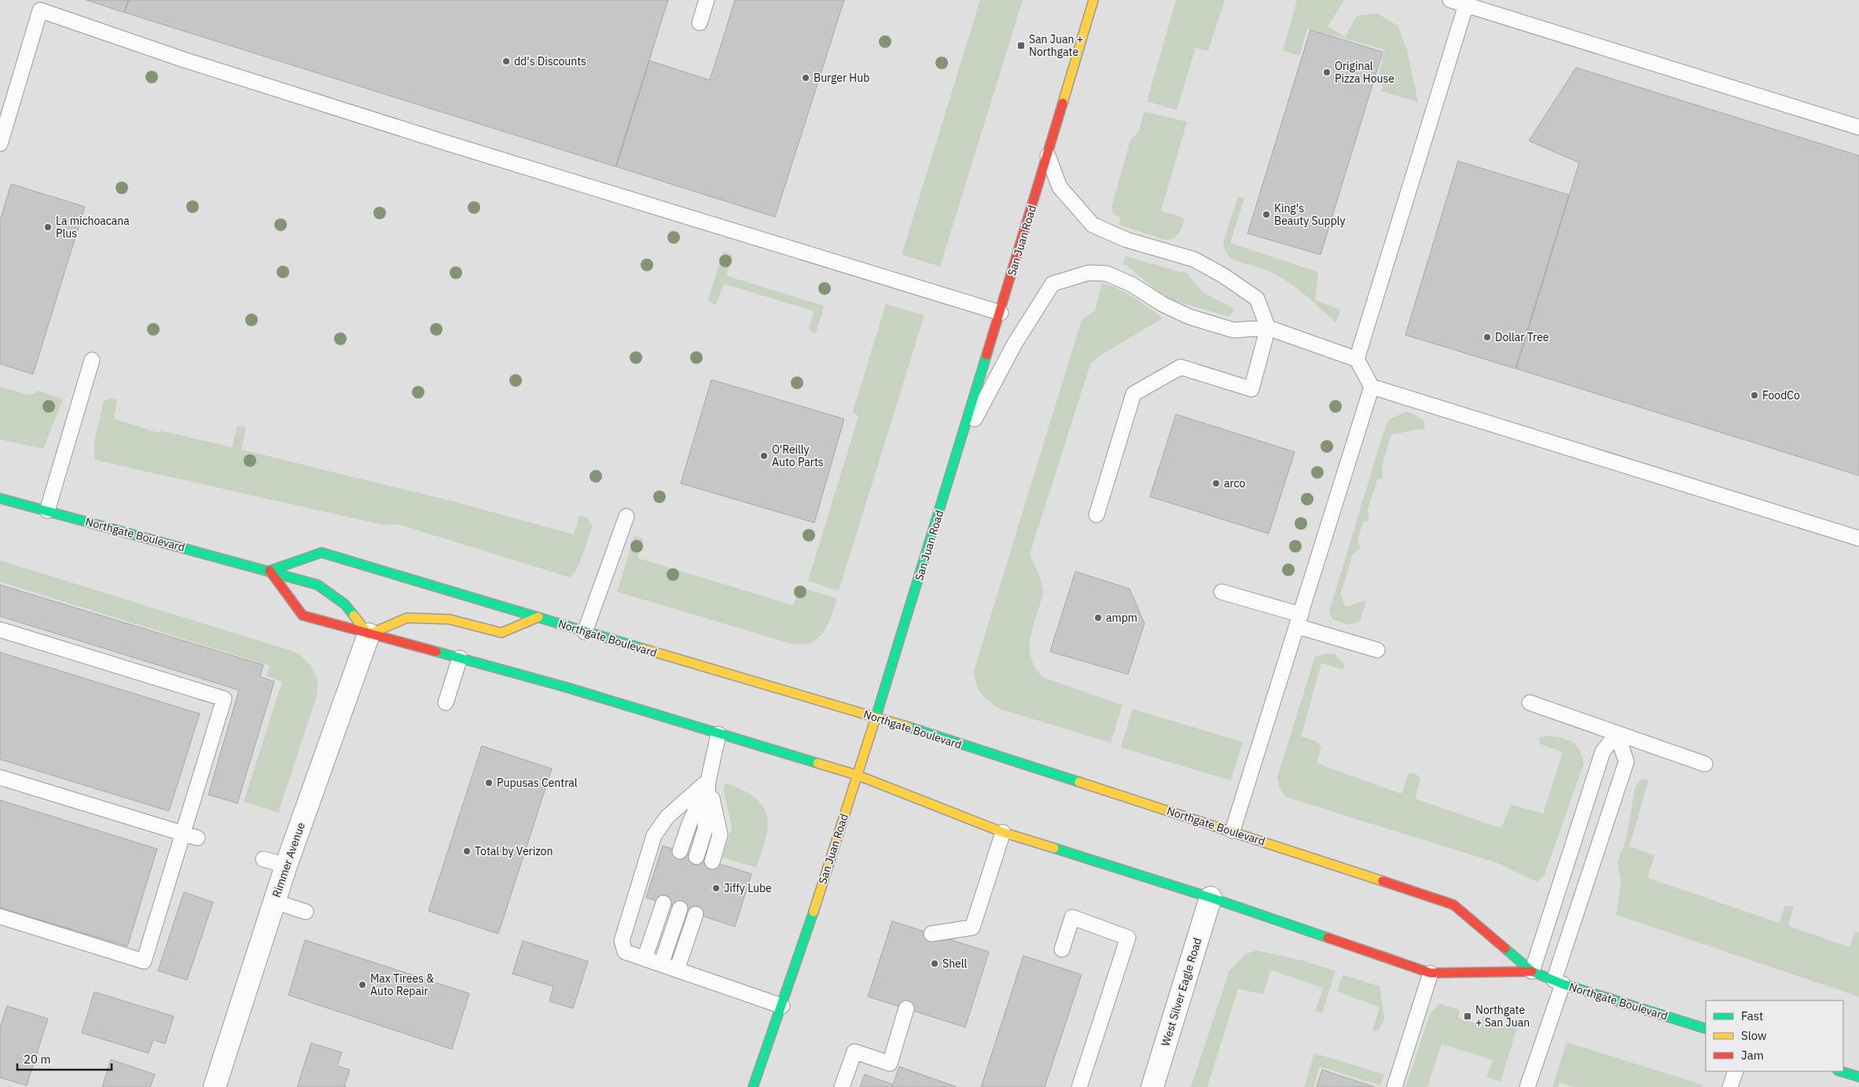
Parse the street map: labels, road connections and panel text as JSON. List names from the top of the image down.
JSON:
{
  "streets": {
    "main road": ["San Juan Road", "Northgate Boulevard"],
    "street": ["Rimmer Avenue", "West Silver Eagle Road"]
  },
  "crossings": [
    ["San Juan Road", "Northgate Boulevard"],
    ["Northgate Boulevard", "Rimmer Avenue"],
    ["Northgate Boulevard", "West Silver Eagle Road"]
  ],
  "places": {
    "transit": ["San Juan + Northgate", "Northgate + San Juan"],
    "other": [
      "dd's Discounts",
      "Original Pizza House",
      "Burger Hub",
      "King's Beauty Supply",
      "La michoacana Plus",
      "Dollar Tree",
      "FoodCo",
      "O'Reilly Auto Parts",
      "arco",
      "ampm",
      "Pupusas Central",
      "Total by Verizon",
      "Jiffy Lube",
      "Shell",
      "Max Tirees & Auto Repair"
    ]
  },
  "legend": ["Fast", "Slow", "Jam"],
  "scale_bar": "20 m"
}
